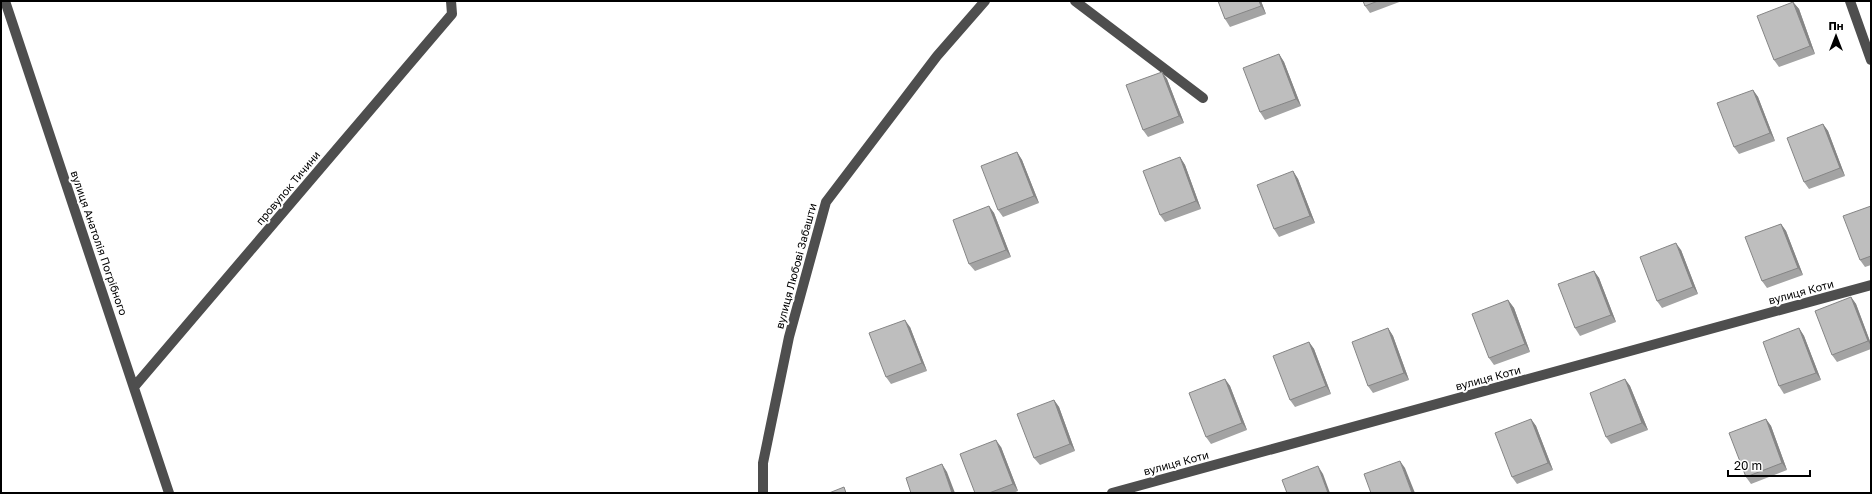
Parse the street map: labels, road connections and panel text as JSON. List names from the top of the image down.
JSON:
{
  "streets": {
    "street": [
      "провулок Тичини",
      "вулиця Анатолія Погрібного",
      "вулиця Любові Забашти",
      "вулиця Коти"
    ]
  },
  "crossings": [
    ["провулок Тичини", "вулиця Анатолія Погрібного"]
  ],
  "scale_bar": "20 m",
  "north": "top"
}
